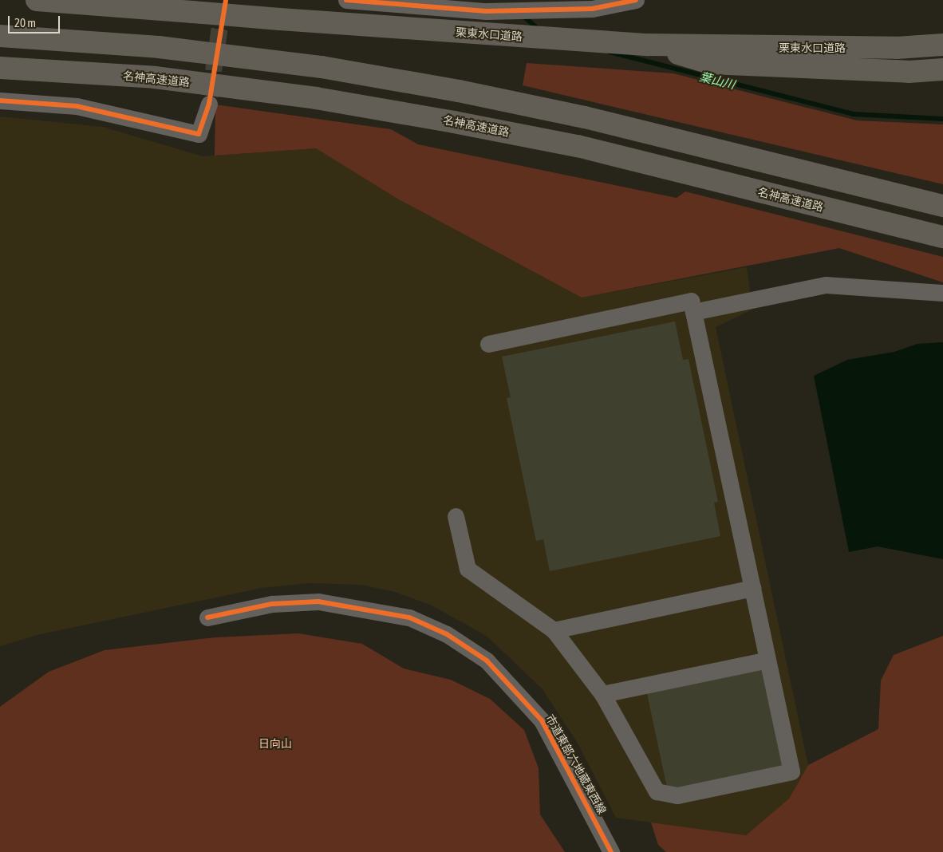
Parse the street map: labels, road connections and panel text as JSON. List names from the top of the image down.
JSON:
{
  "streets": {
    "highway": ["栗東水口道路", "名神高速道路"],
    "street": ["市道東部六地蔵東西線"]
  },
  "water": ["葉山川"],
  "parks": ["日向山"],
  "scale_bar": "20 m"
}
